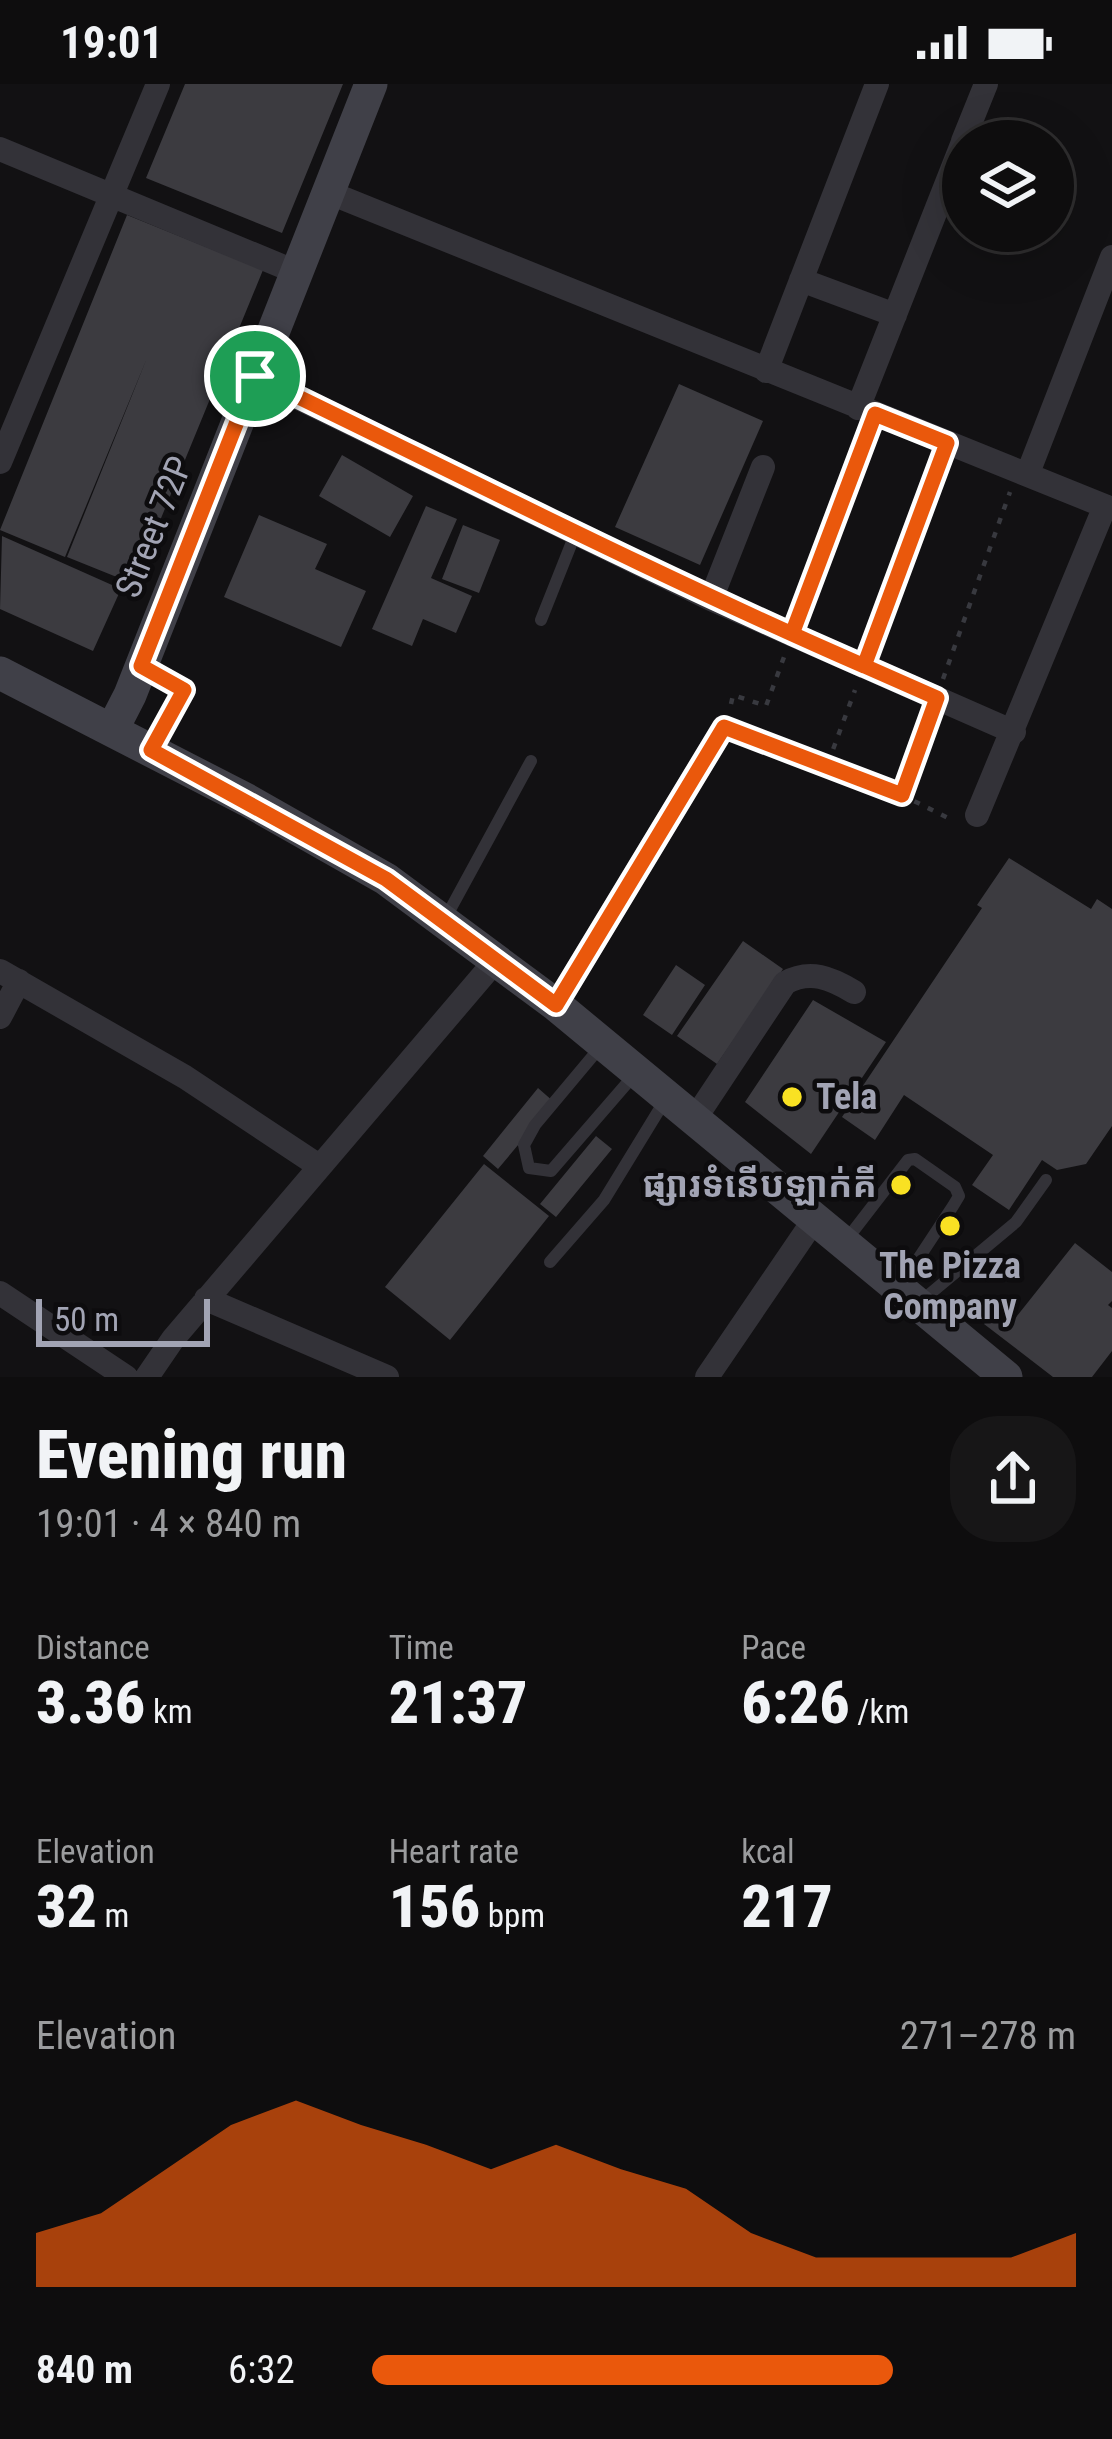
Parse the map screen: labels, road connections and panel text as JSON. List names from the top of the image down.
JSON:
{
  "streets": {
    "main road": ["Street 72P"]
  },
  "places": ["Tela", "ផ្សារទំនើបឡាក់គី", "The Pizza Company"],
  "scale_bar": "50 m",
  "page": {
    "status": "19:01",
    "scale": "50 m",
    "heading": ["Evening run", "19:01 · 4 × 840 m"],
    "stats": [
      ["Distance", "3.36 km"],
      ["Time", "21:37"],
      ["Pace", "6:26 /km"],
      ["Elevation", "32 m"],
      ["Heart rate", "156 bpm"],
      ["kcal", "217"]
    ],
    "chart": ["Elevation", "271–278 m"],
    "list": [
      {
        "name": "840 m",
        "note": "6:32"
      }
    ]
  }
}
